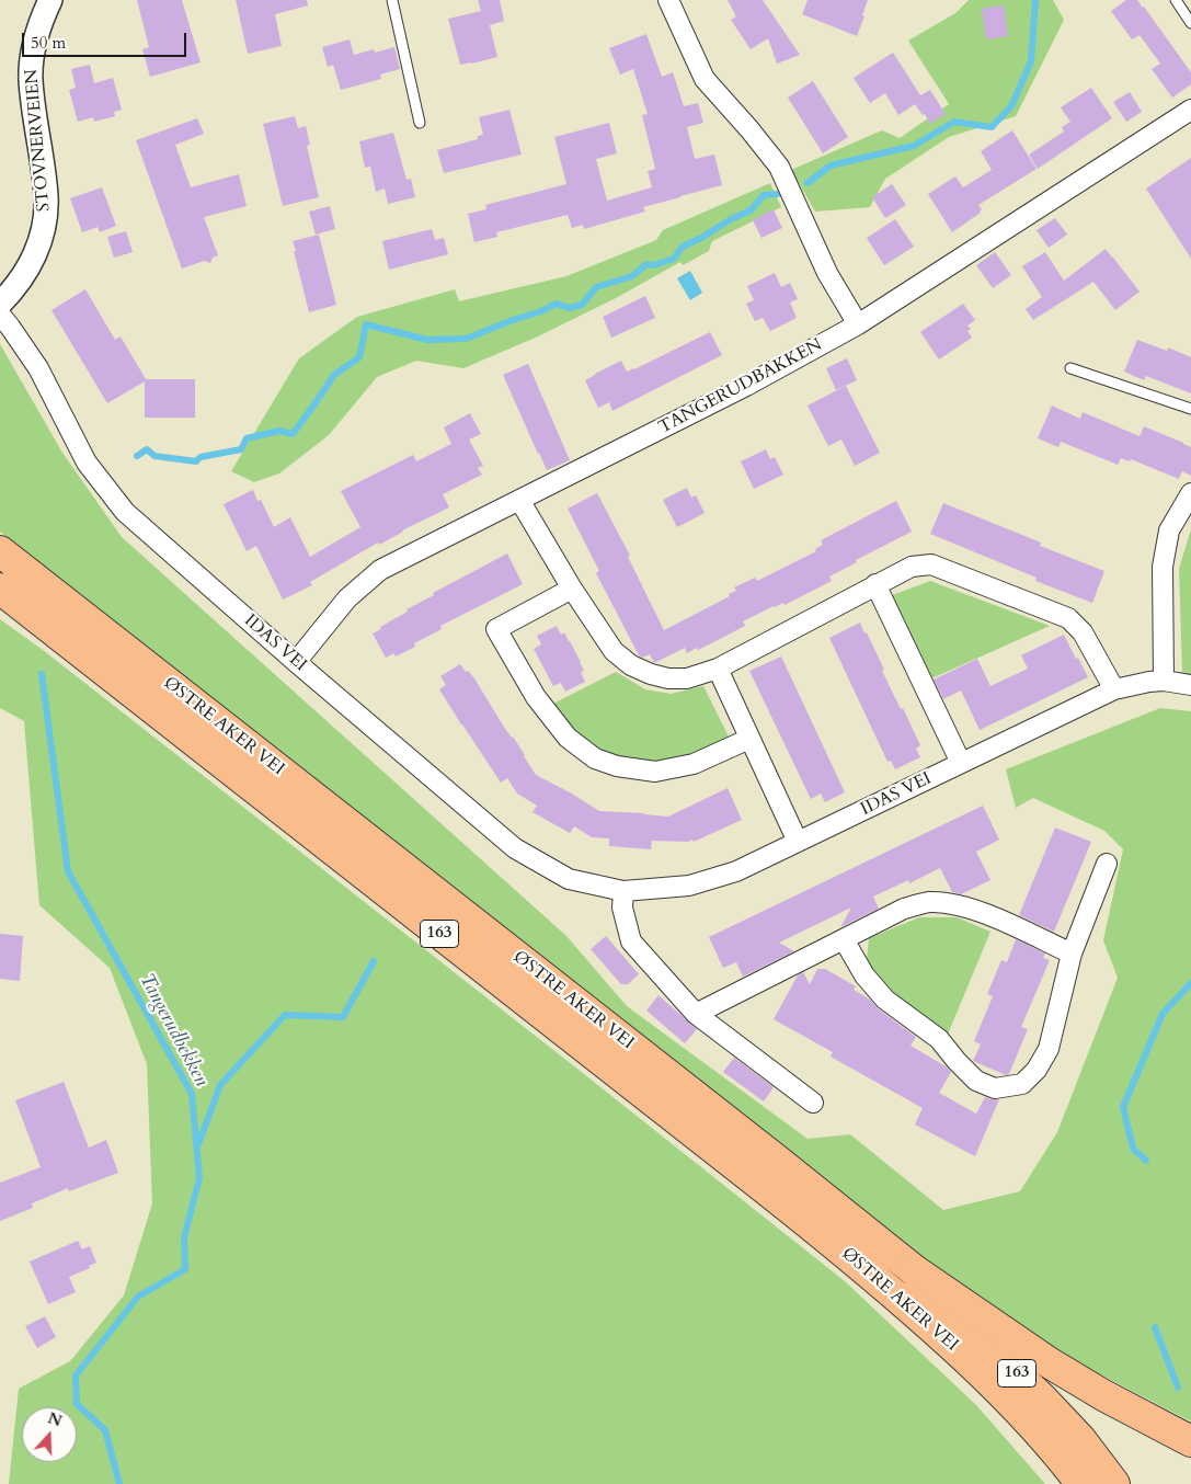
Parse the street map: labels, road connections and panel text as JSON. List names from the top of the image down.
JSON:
{
  "streets": {
    "highway": ["ØSTRE AKER VEI", "163"],
    "street": ["STOVNERVEIEN", "TANGERUDBAKKEN", "IDAS VEI"]
  },
  "crossings": [
    ["TANGERUDBAKKEN", "IDAS VEI"]
  ],
  "water": ["Tangerudbekken"],
  "scale_bar": "50 m",
  "north": "top"
}
